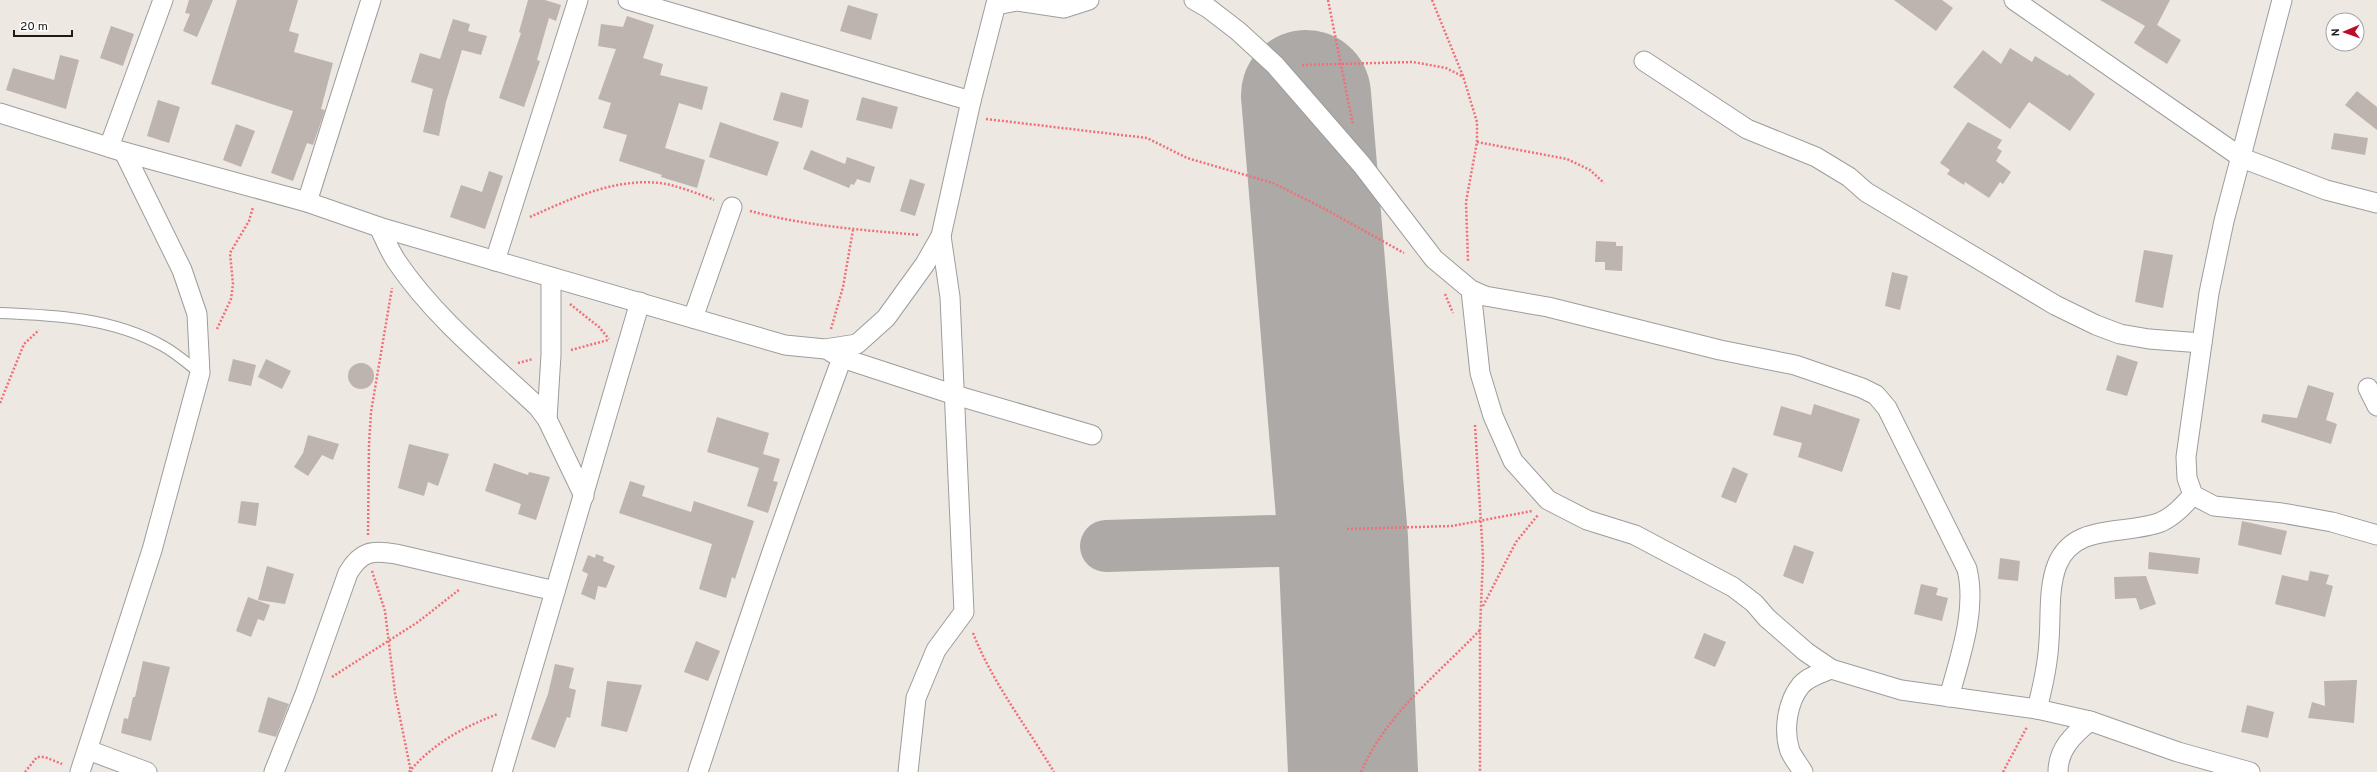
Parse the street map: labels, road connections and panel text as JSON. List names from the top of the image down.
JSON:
{
  "scale_bar": "20 m",
  "north": "left"
}
